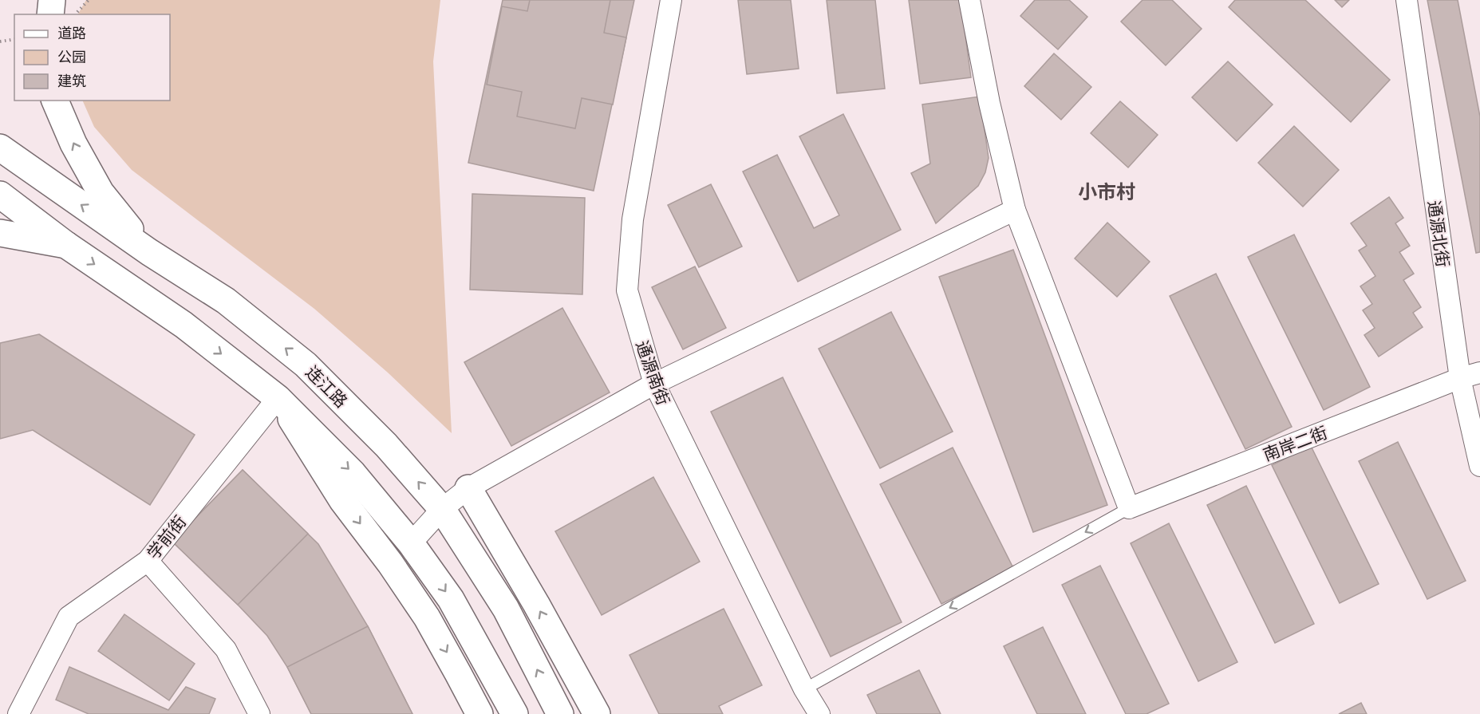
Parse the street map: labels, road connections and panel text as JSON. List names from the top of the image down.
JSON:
{
  "streets": {
    "main road": ["连江路"],
    "street": [
      "通源北街",
      "通源南街",
      "南岸二街",
      "学前街"
    ]
  },
  "crossings": [
    ["通源北街", "南岸二街"]
  ],
  "districts": ["小市村"],
  "legend": ["道路", "公园", "建筑"]
}
